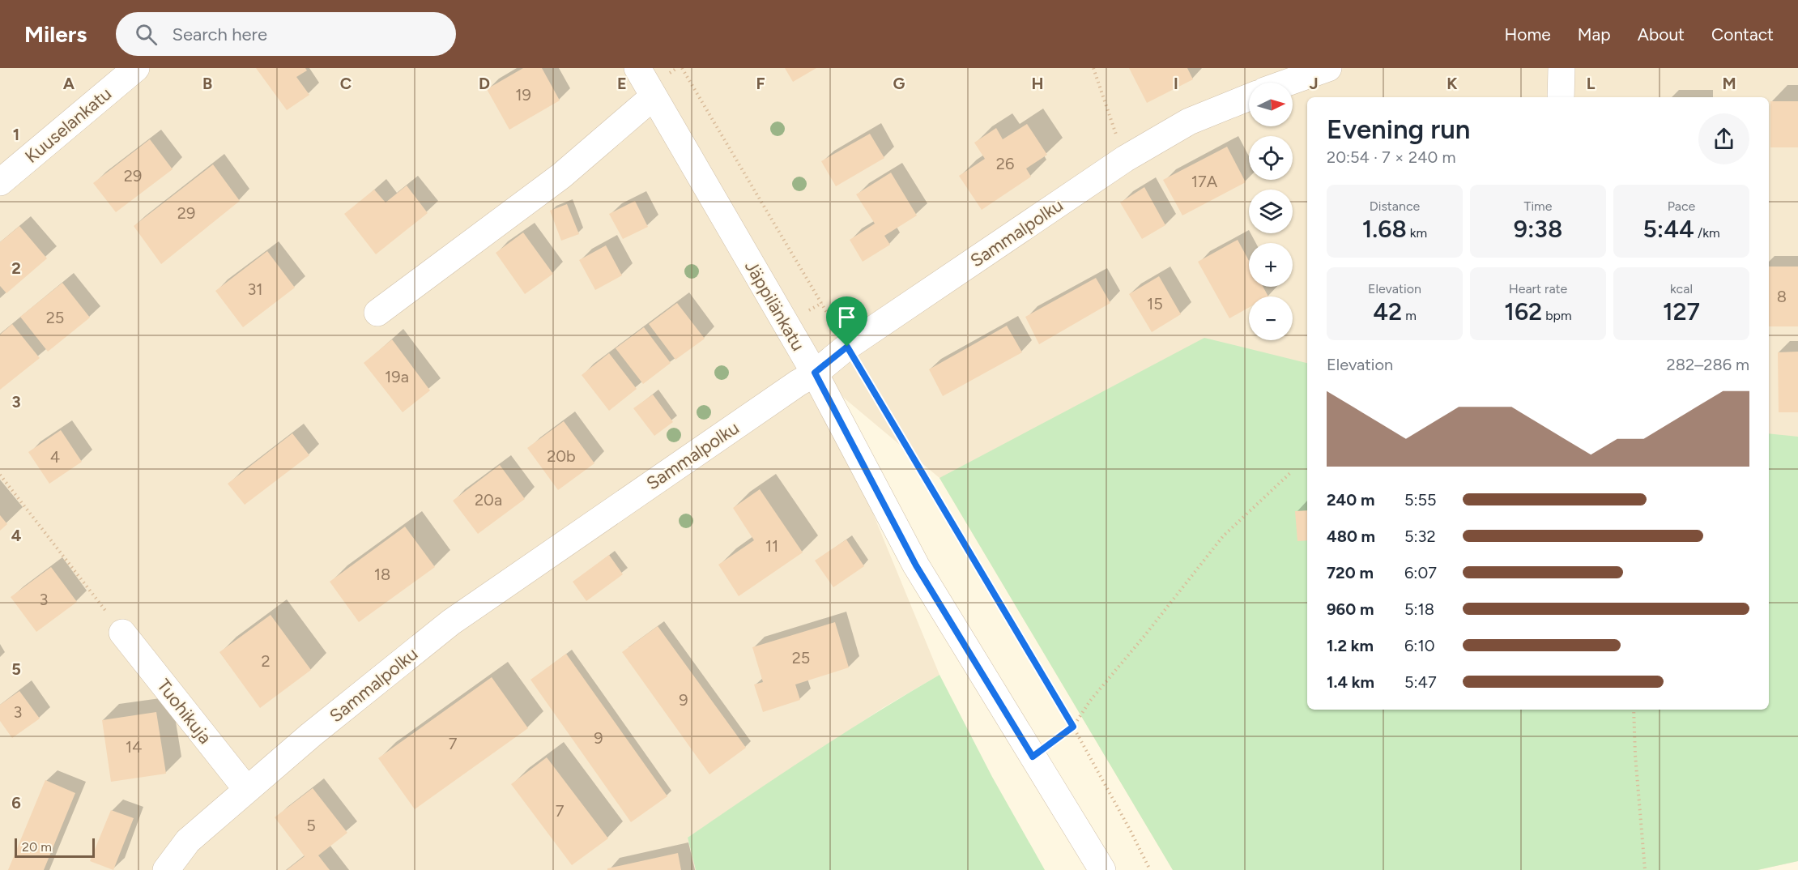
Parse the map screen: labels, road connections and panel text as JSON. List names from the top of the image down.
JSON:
{
  "streets": {
    "street": [
      "Kuuselankatu",
      "Sammalpolku",
      "Jäppilänkatu",
      "Tuohikuja"
    ]
  },
  "crossings": [
    ["Sammalpolku", "Jäppilänkatu"],
    ["Sammalpolku", "Tuohikuja"]
  ],
  "house_numbers": [
    "19",
    "26",
    "29",
    "17A",
    "29",
    "31",
    "8",
    "15",
    "25",
    "19a",
    "20b",
    "4",
    "20a",
    "11",
    "18",
    "3",
    "25",
    "2",
    "9",
    "3",
    "9",
    "7",
    "14",
    "7",
    "5"
  ],
  "scale_bar": "20 m",
  "north": "right",
  "page": {
    "header": "Milers",
    "search": "Search here",
    "nav": [
      "Home",
      "Map",
      "About",
      "Contact"
    ],
    "map_buttons": ["+", "−"],
    "heading": ["Evening run", "20:54 · 7 × 240 m"],
    "stats": [
      ["Distance", "1.68 km"],
      ["Time", "9:38"],
      ["Pace", "5:44 /km"],
      ["Elevation", "42 m"],
      ["Heart rate", "162 bpm"],
      ["kcal", "127"]
    ],
    "chart": ["Elevation", "282–286 m"],
    "list": [
      {
        "name": "240 m",
        "note": "5:55"
      },
      {
        "name": "480 m",
        "note": "5:32"
      },
      {
        "name": "720 m",
        "note": "6:07"
      },
      {
        "name": "960 m",
        "note": "5:18"
      },
      {
        "name": "1.2 km",
        "note": "6:10"
      },
      {
        "name": "1.4 km",
        "note": "5:47"
      }
    ],
    "scale": "20 m"
  },
  "grid": {
    "columns": [
      "A",
      "B",
      "C",
      "D",
      "E",
      "F",
      "G",
      "H",
      "I",
      "J",
      "K",
      "L",
      "M"
    ],
    "rows": [
      "1",
      "2",
      "3",
      "4",
      "5",
      "6"
    ]
  }
}
